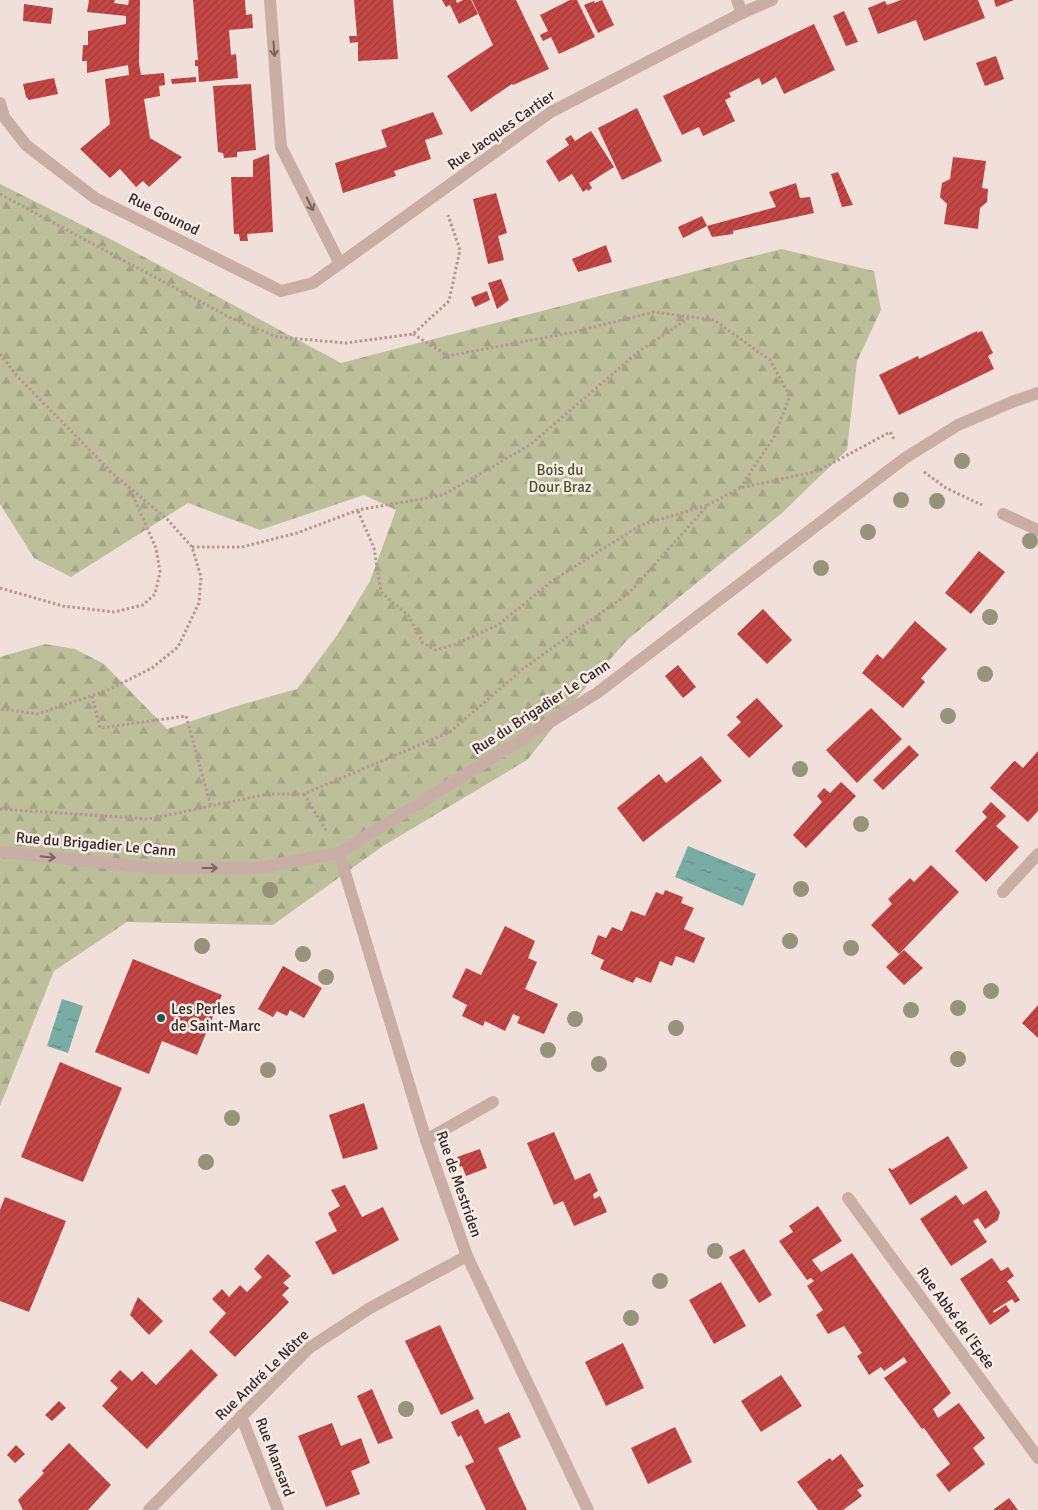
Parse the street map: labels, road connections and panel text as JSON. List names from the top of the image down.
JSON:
{
  "streets": {
    "street": [
      "Rue Jacques Cartier",
      "Rue Gounod",
      "Rue du Brigadier Le Cann",
      "Rue de Mestriden",
      "Rue Abbé de l'Epée",
      "Rue André Le Nôtre",
      "Rue Mansard"
    ]
  },
  "crossings": [
    ["Rue Jacques Cartier", "Rue Gounod"],
    ["Rue du Brigadier Le Cann", "Rue de Mestriden"],
    ["Rue de Mestriden", "Rue André Le Nôtre"],
    ["Rue André Le Nôtre", "Rue Mansard"]
  ],
  "parks": ["Bois du Dour Braz"],
  "places": ["Les Perles de Saint-Marc"]
}
